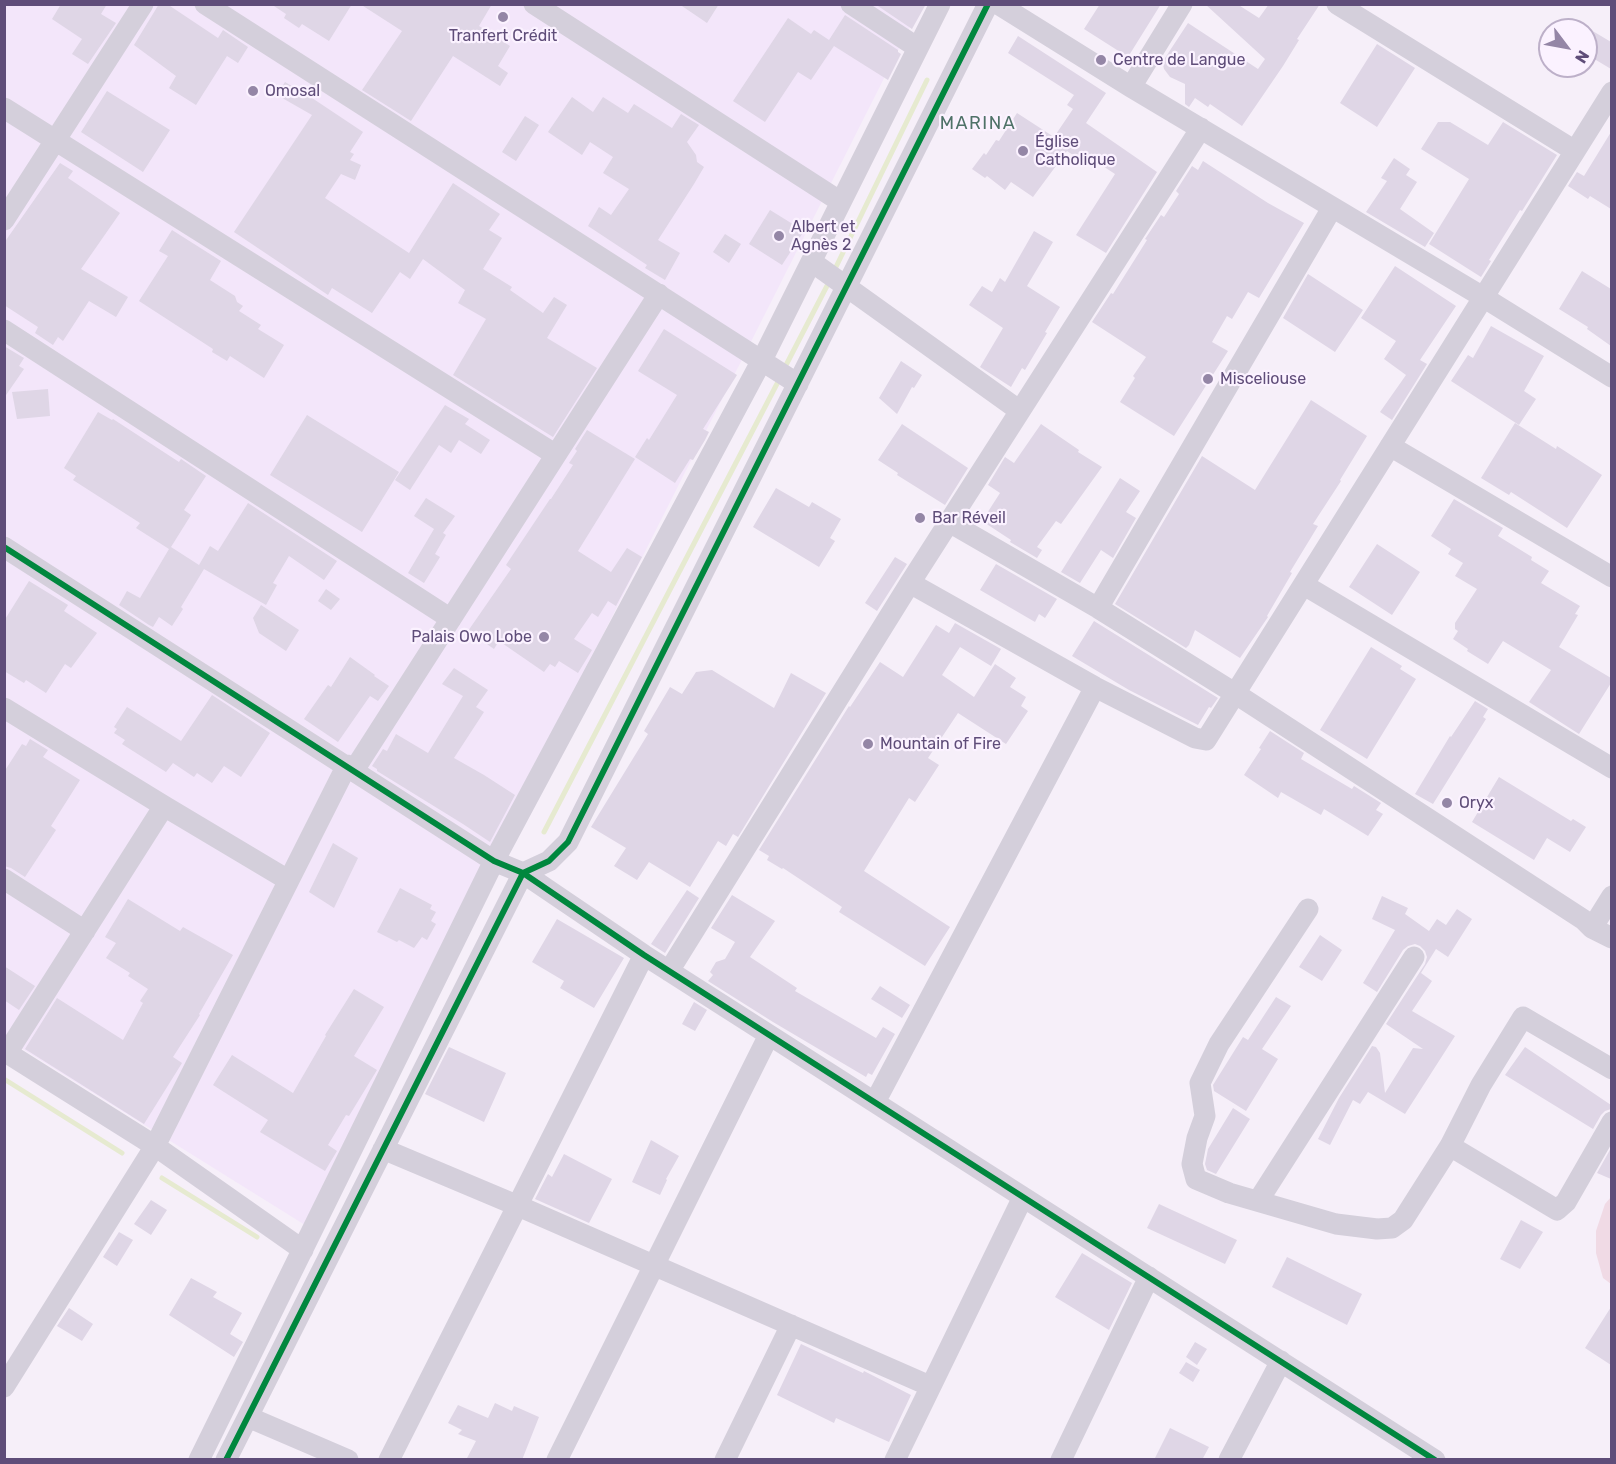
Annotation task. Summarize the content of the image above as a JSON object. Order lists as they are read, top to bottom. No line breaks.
{"districts":["MARINA"],"places":["Tranfert Crédit","Centre de Langue","Omosal","Église Catholique","Albert et Agnès 2","Misceliouse","Bar Réveil","Palais Owo Lobe","Mountain of Fire","Oryx"],"north":"bottom right"}
